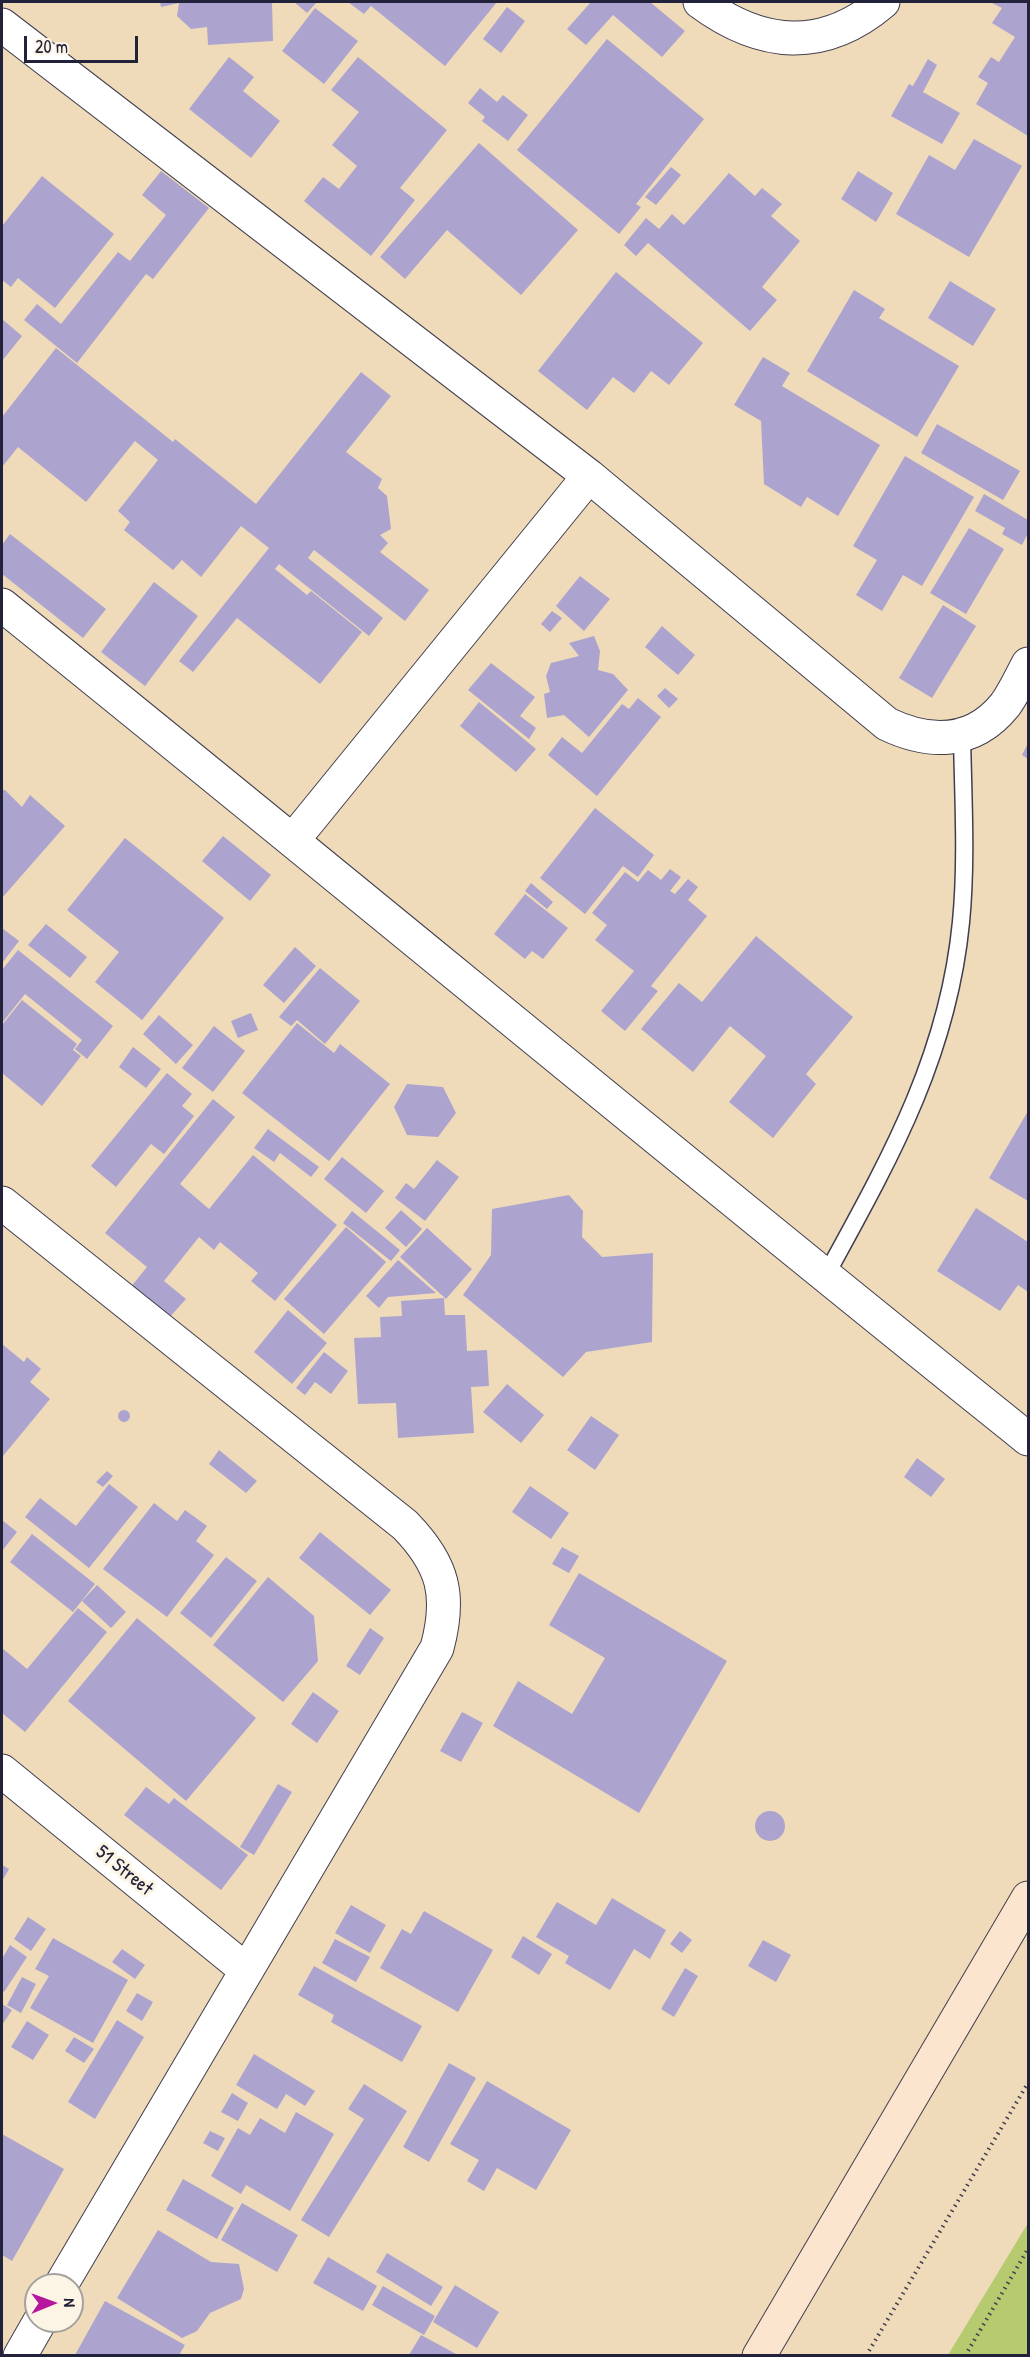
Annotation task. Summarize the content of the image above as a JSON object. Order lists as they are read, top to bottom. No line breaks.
{"streets":{"street":["51 Street"]},"scale_bar":"20 m","north":"right"}
